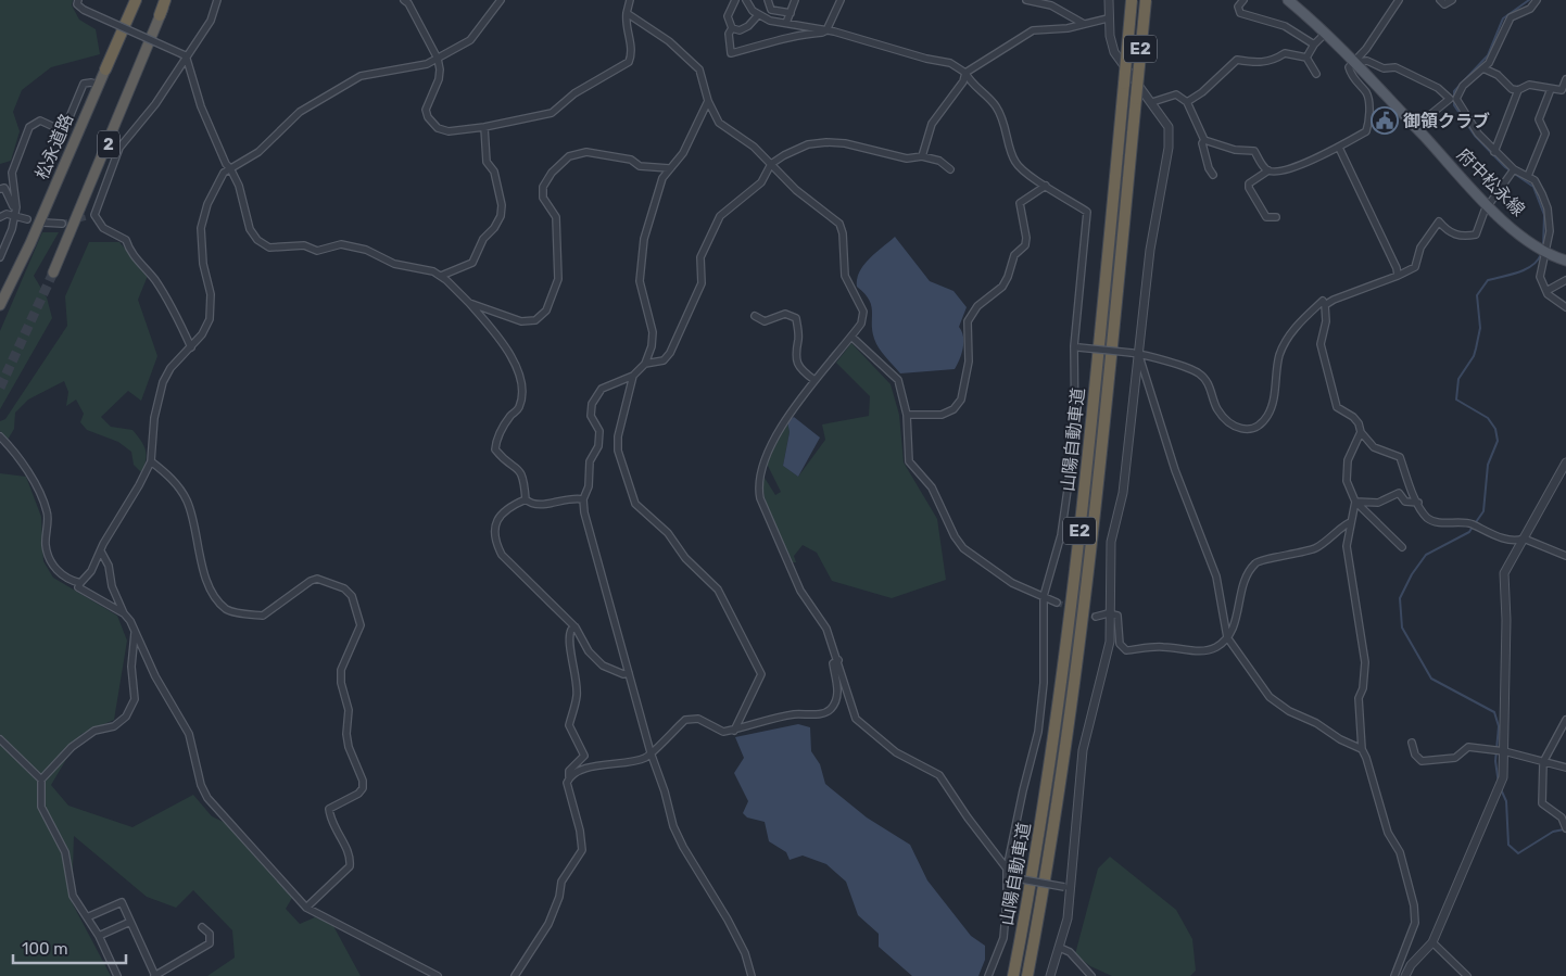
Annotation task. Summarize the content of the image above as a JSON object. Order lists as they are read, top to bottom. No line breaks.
{"streets":{"highway":["E2","2","松永道路","山陽自動車道"],"main road":["府中松永線"]},"places":{"public building":["御領クラブ"]},"scale_bar":"100 m"}
